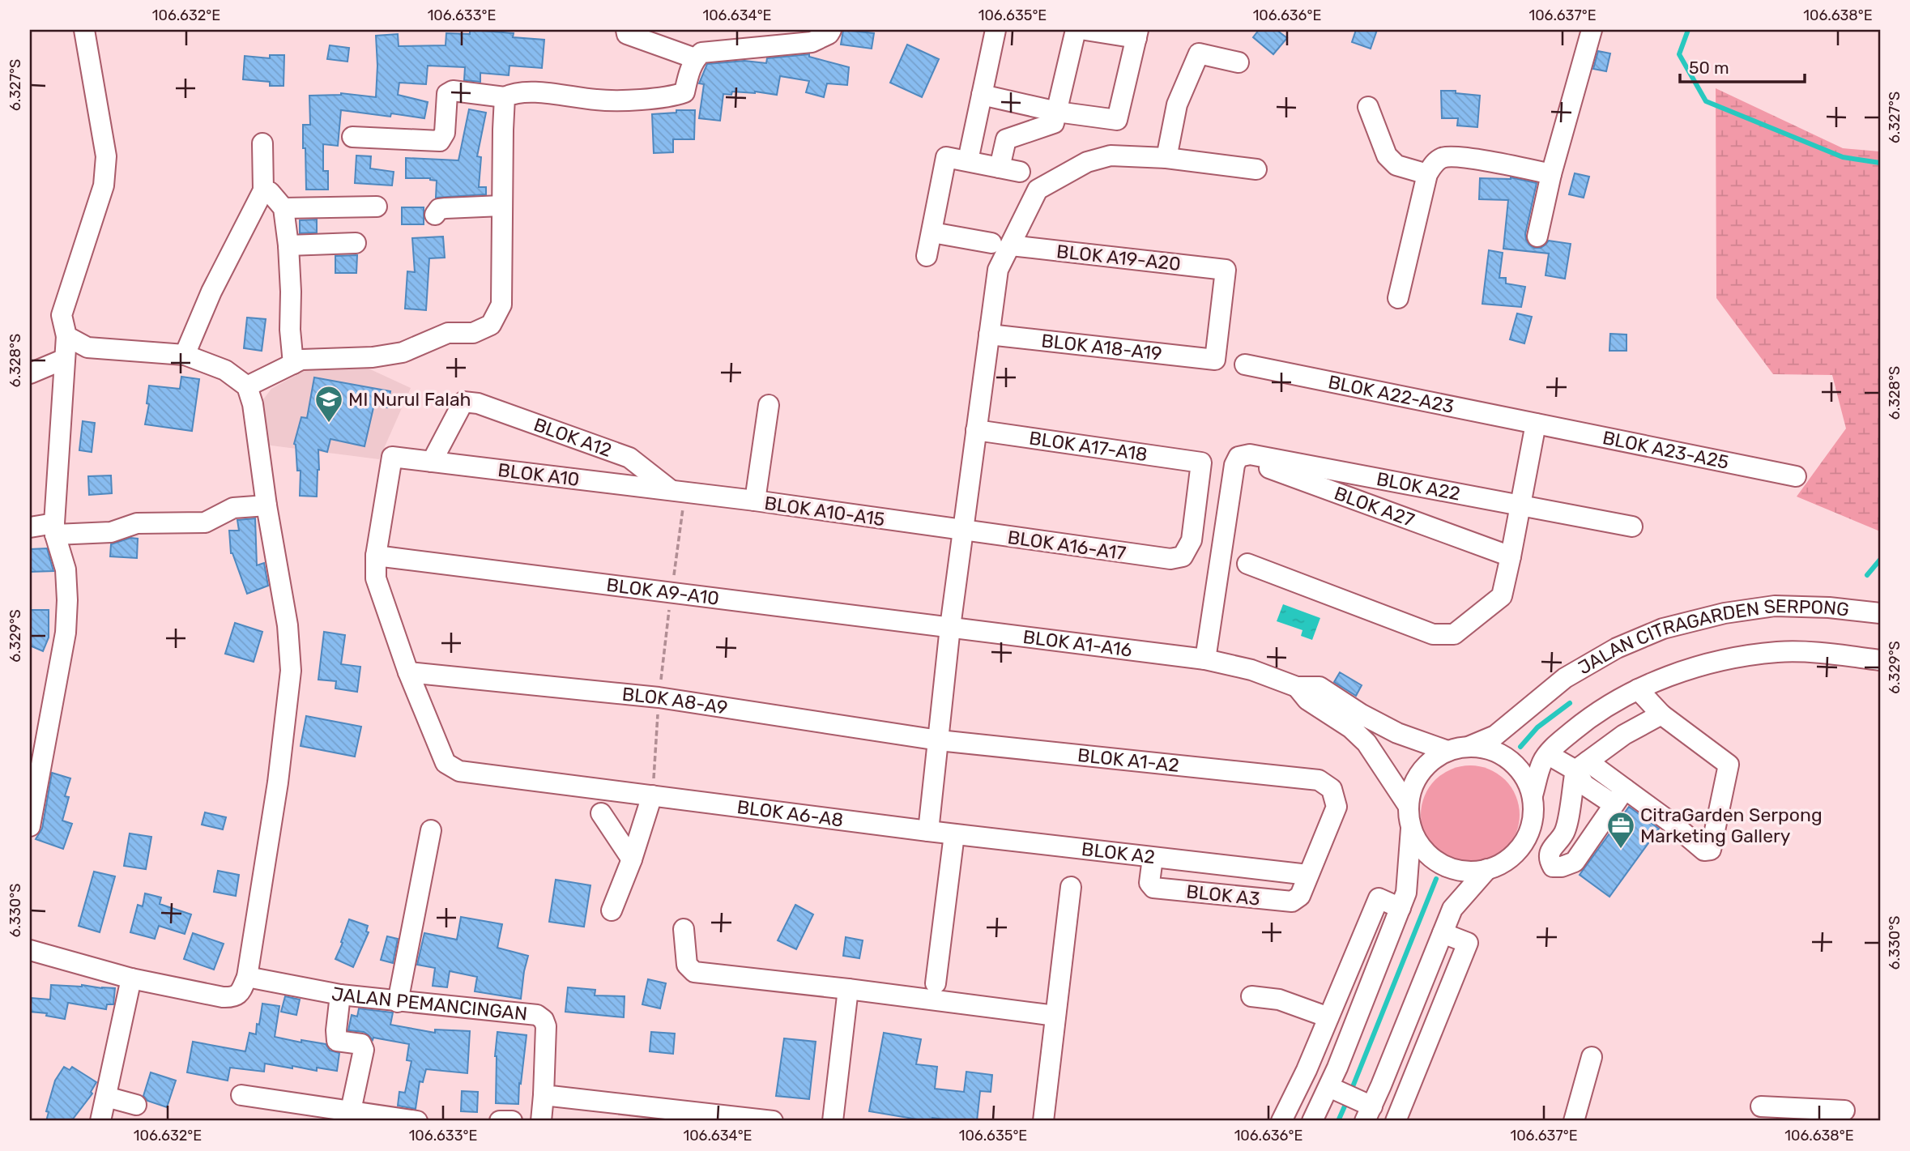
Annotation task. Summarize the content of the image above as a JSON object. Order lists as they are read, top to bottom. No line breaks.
{"streets":{"street":["BLOK A19-A20","BLOK A18-A19","BLOK A22-A23","BLOK A12","BLOK A17-A18","BLOK A23-A25","BLOK A10","BLOK A22","BLOK A27","BLOK A10-A15","BLOK A16-A17","BLOK A9-A10","JALAN CITRAGARDEN SERPONG","BLOK A1-A16","BLOK A8-A9","BLOK A1-A2","BLOK A6-A8","BLOK A2","BLOK A3","JALAN PEMANCINGAN"]},"crossings":[["BLOK A19-A20","BLOK A18-A19"],["BLOK A22-A23","BLOK A23-A25"],["BLOK A12","BLOK A10"],["BLOK A12","BLOK A10-A15"],["BLOK A17-A18","BLOK A16-A17"],["BLOK A10","BLOK A10-A15"],["BLOK A10","BLOK A9-A10"],["BLOK A22","BLOK A27"],["BLOK A10-A15","BLOK A16-A17"],["BLOK A9-A10","BLOK A1-A16"],["BLOK A8-A9","BLOK A1-A2"],["BLOK A8-A9","BLOK A6-A8"],["BLOK A1-A2","BLOK A2"],["BLOK A1-A2","BLOK A3"],["BLOK A6-A8","BLOK A2"],["BLOK A2","BLOK A3"]],"places":{"school or university":["MI Nurul Falah"],"office":["CitraGarden Serpong Marketing Gallery"]},"scale_bar":"50 m","coordinates":["106.632°E","106.633°E","106.634°E","106.635°E","106.636°E","106.637°E","106.638°E","6.327°S","6.328°S","6.329°S","6.330°S"]}
